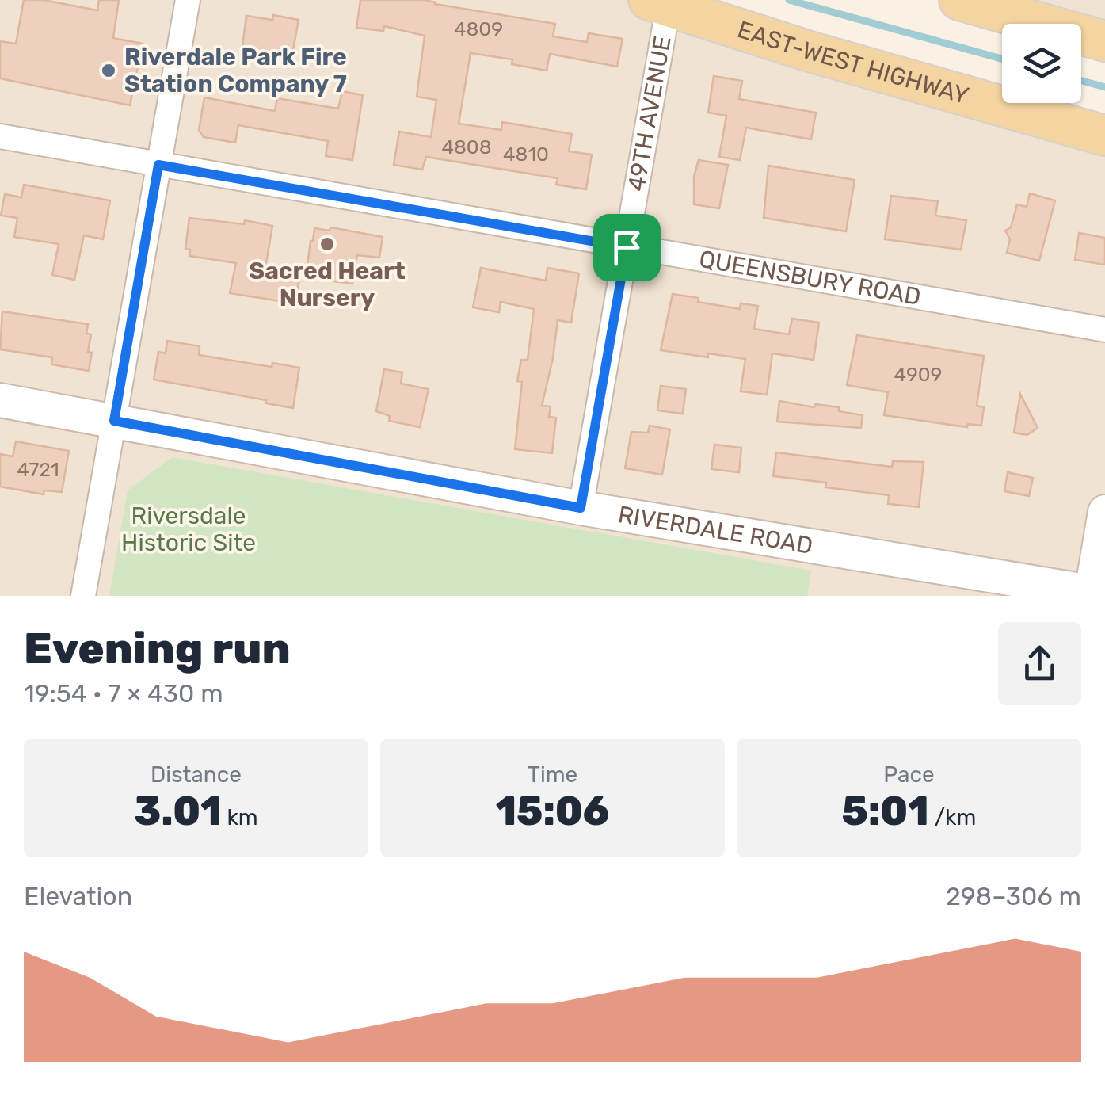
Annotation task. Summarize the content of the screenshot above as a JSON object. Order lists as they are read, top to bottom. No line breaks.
{"streets":{"main road":["EAST-WEST HIGHWAY"],"street":["49TH AVENUE","QUEENSBURY ROAD","RIVERDALE ROAD"]},"crossings":[["EAST-WEST HIGHWAY","49TH AVENUE"],["49TH AVENUE","QUEENSBURY ROAD"],["49TH AVENUE","RIVERDALE ROAD"]],"parks":["Riversdale Historic Site"],"places":["Riverdale Park Fire Station Company 7","Sacred Heart Nursery"],"house_numbers":["4809","4808","4810","4909","4721"],"page":{"heading":["Evening run","19:54 · 7 × 430 m"],"stats":[["Distance","3.01 km"],["Time","15:06"],["Pace","5:01 /km"]],"chart":["Elevation","298–306 m"]}}
